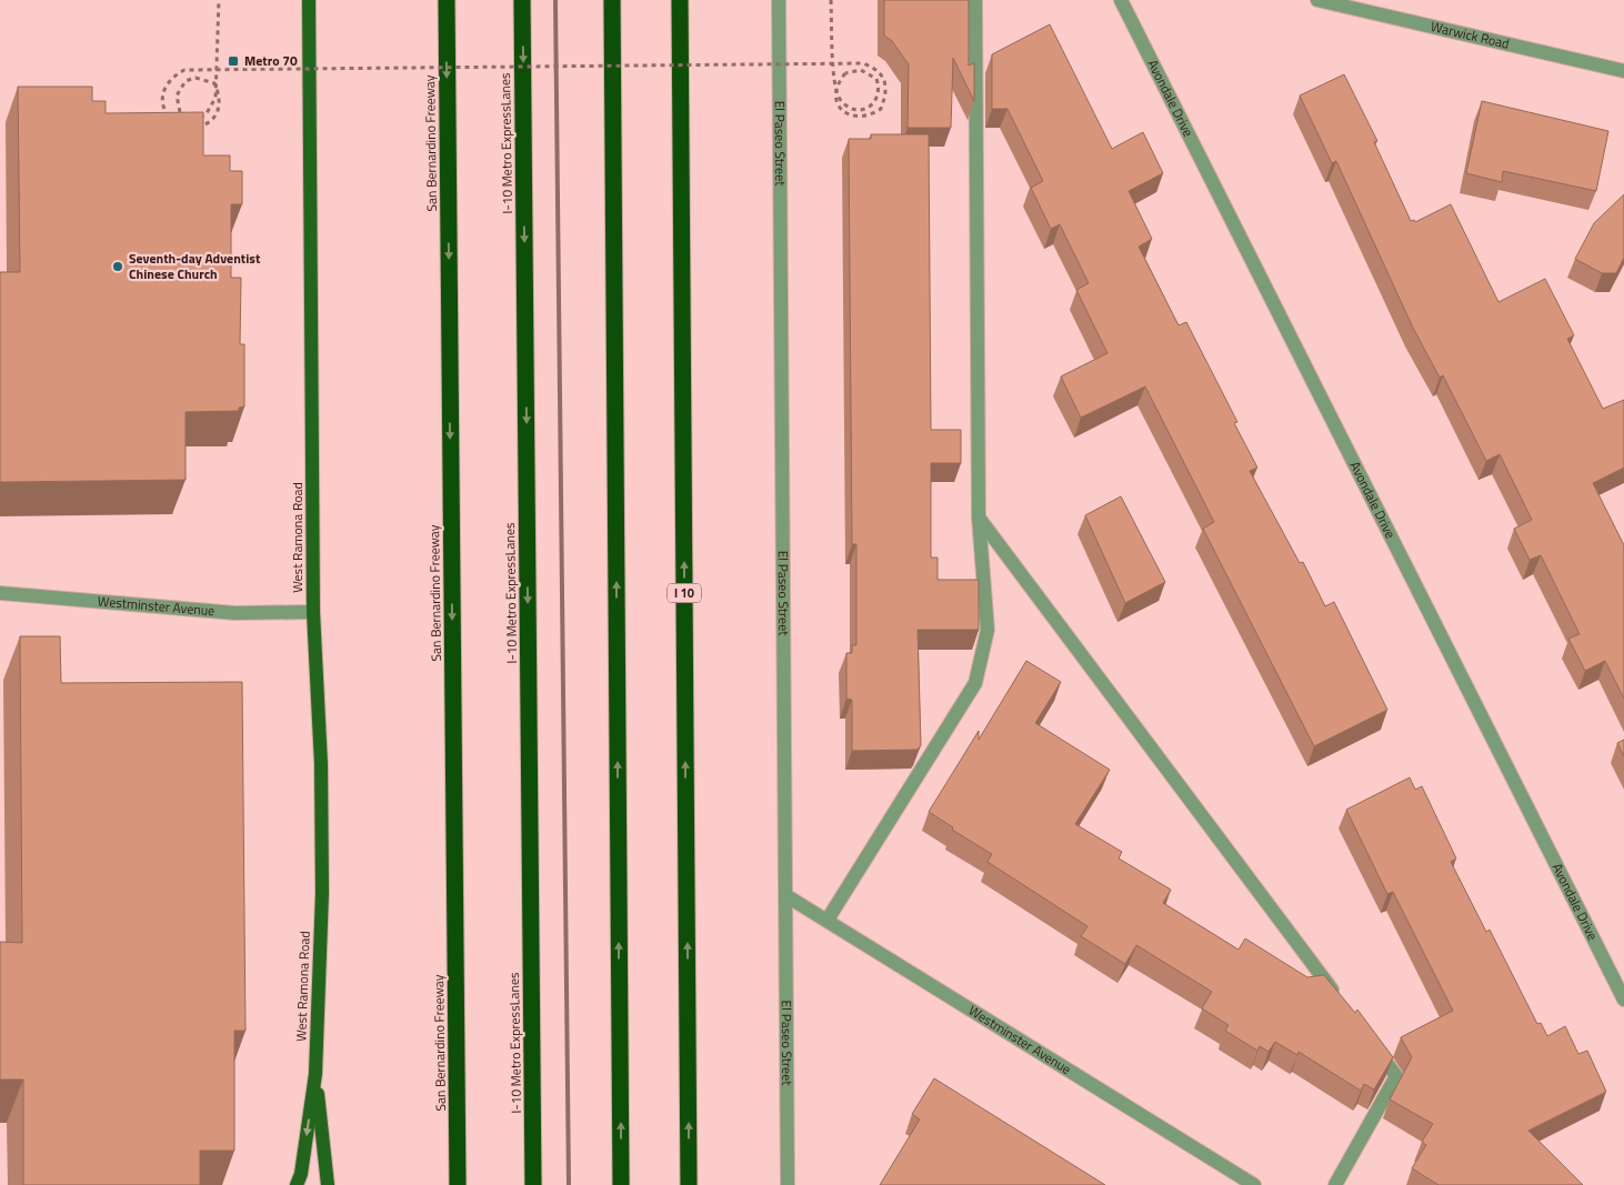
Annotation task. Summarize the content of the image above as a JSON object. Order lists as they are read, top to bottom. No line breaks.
{"streets":{"highway":["San Bernardino Freeway","I-10 Metro ExpressLanes","I 10"],"main road":["West Ramona Road"],"street":["Warwick Road","Avondale Drive","El Paseo Street","Westminster Avenue"]},"crossings":[["El Paseo Street","Westminster Avenue"],["West Ramona Road","Westminster Avenue"]],"one_way":["San Bernardino Freeway"],"places":{"transit":["Metro 70"],"other":["Seventh-day Adventist Chinese Church"]}}
